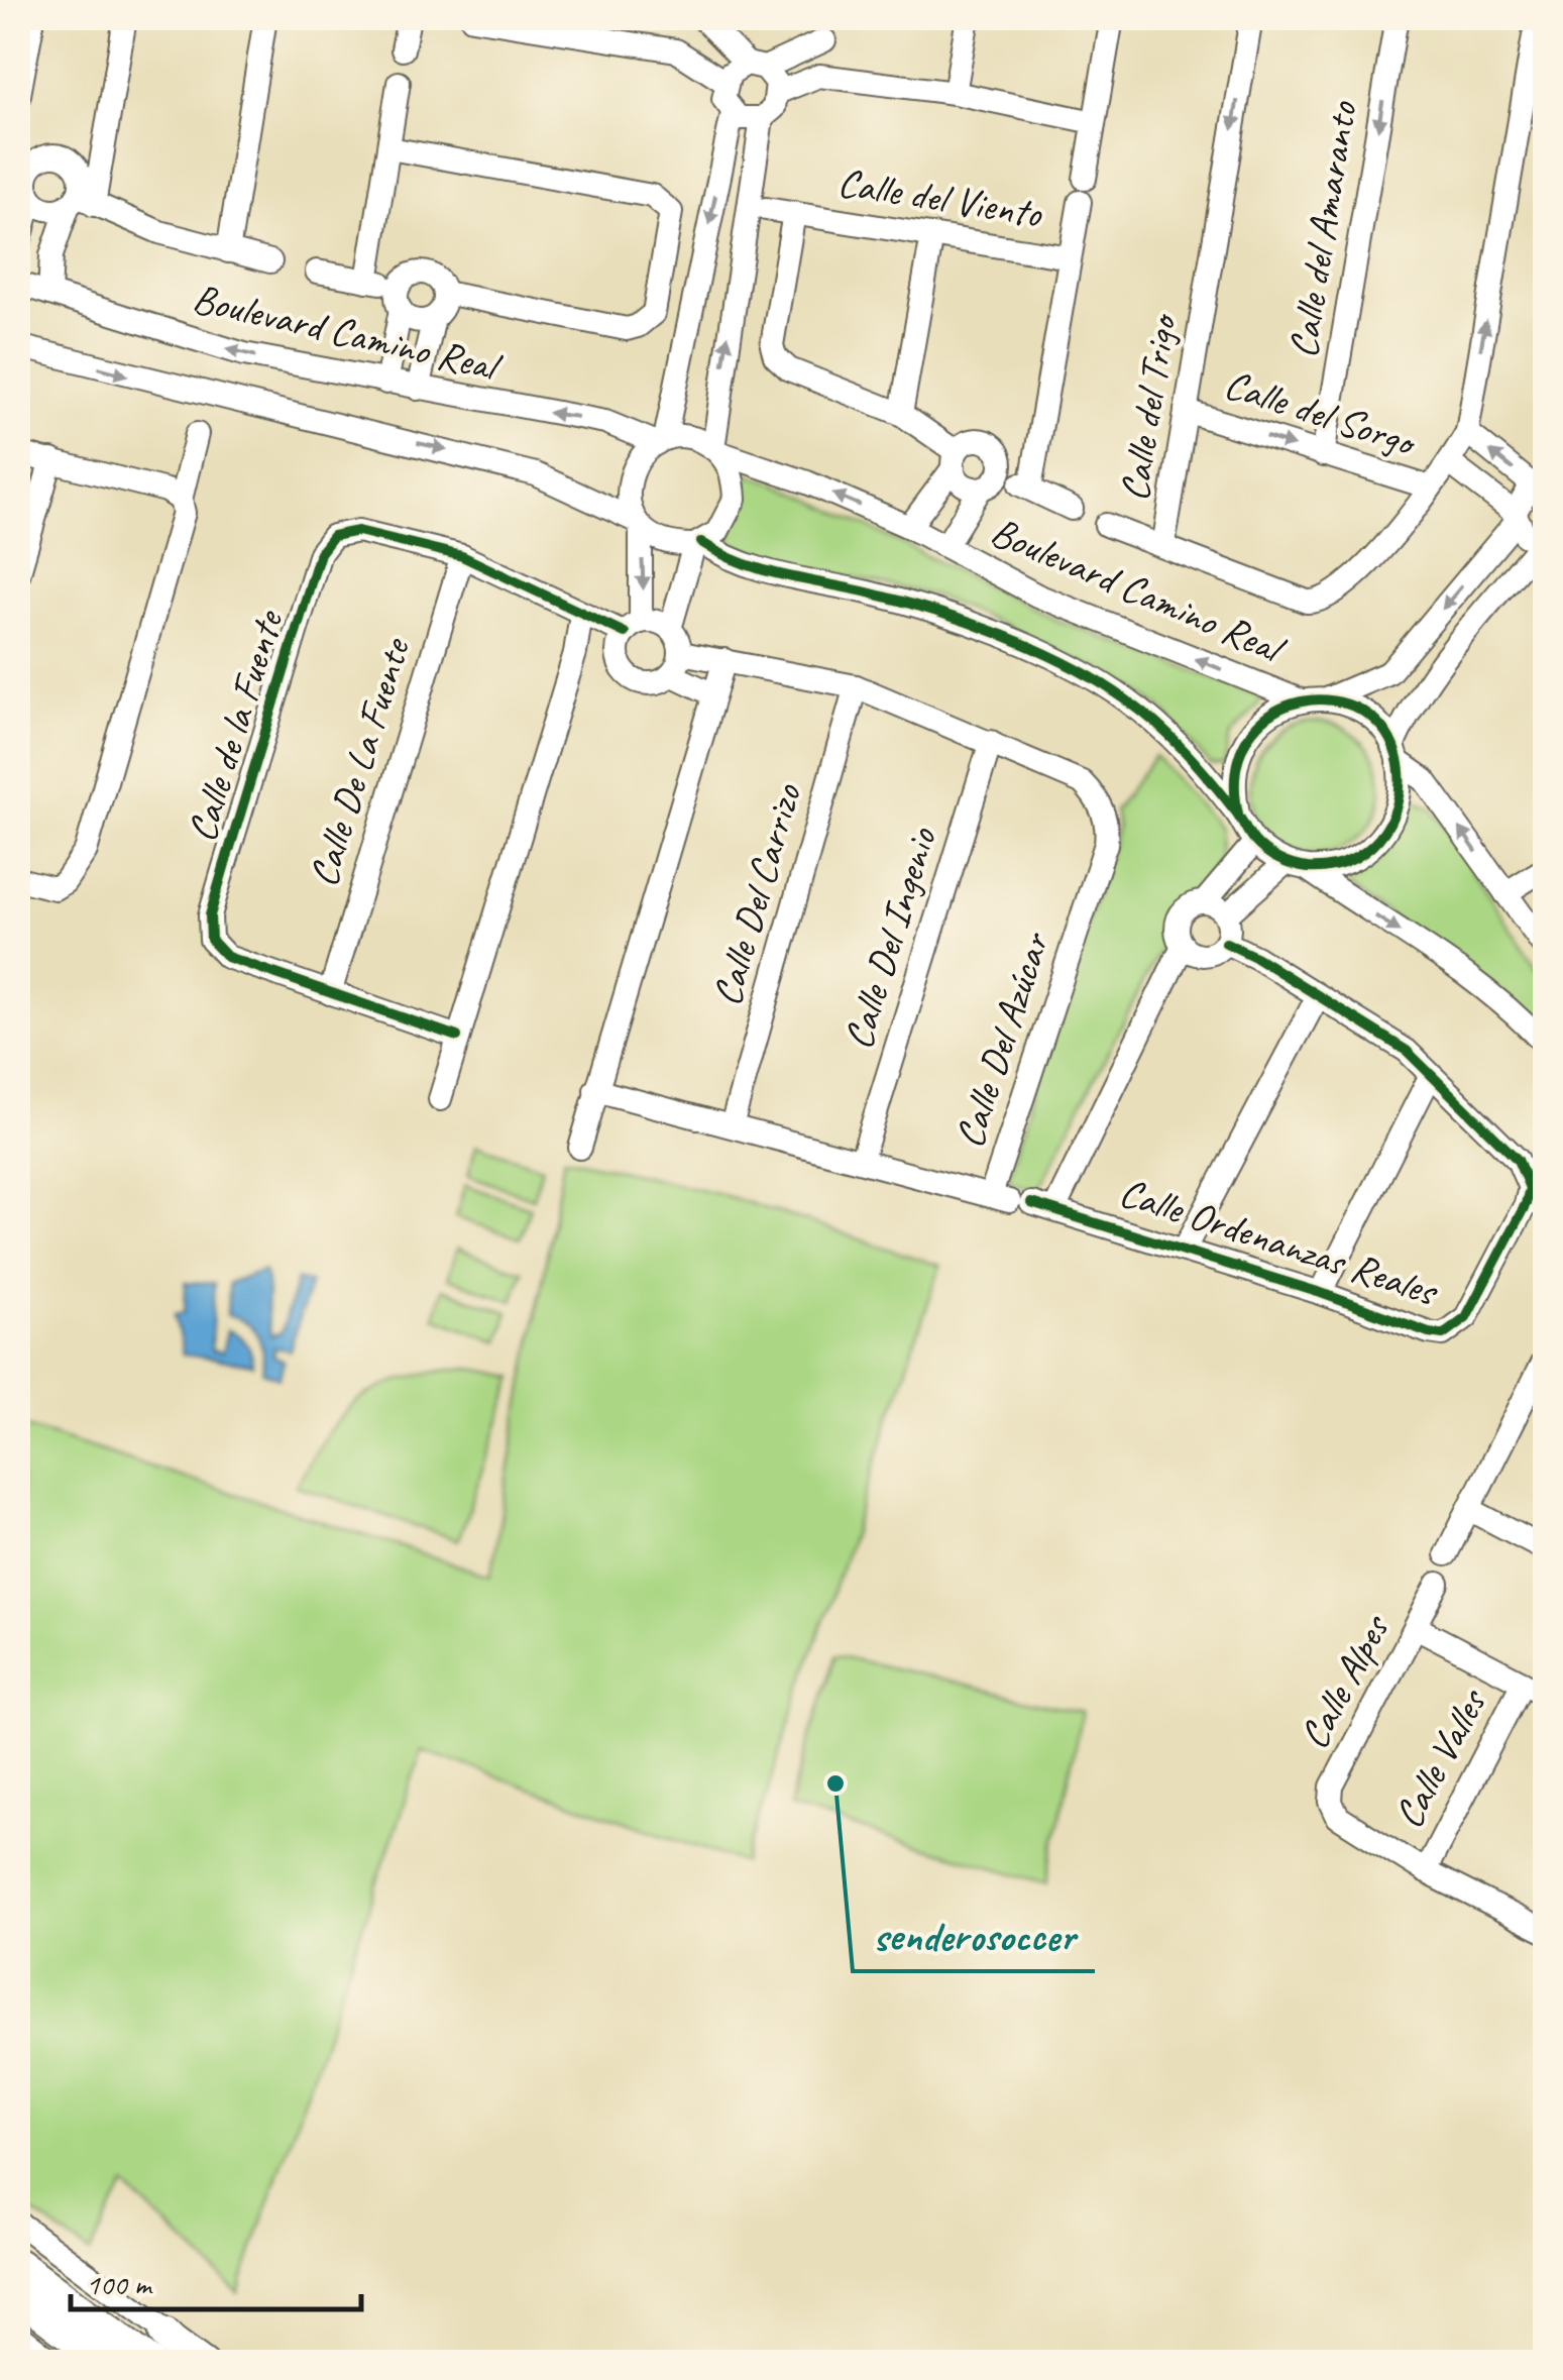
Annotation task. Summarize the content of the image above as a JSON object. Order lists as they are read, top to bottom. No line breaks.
{"streets":{"street":["Calle del Viento","Calle del Amaranto","Boulevard Camino Real","Calle del Trigo","Calle del Sorgo","Calle de la Fuente","Calle De La Fuente","Calle Del Carrizo","Calle Del Ingenio","Calle Del Azúcar","Calle Ordenanzas Reales","Calle Alpes","Calle Valles"]},"crossings":[["Calle del Amaranto","Calle del Sorgo"],["Calle del Trigo","Calle del Sorgo"],["Calle de la Fuente","Calle De La Fuente"],["Calle Del Carrizo","Calle Del Azúcar"],["Calle Del Ingenio","Calle Del Azúcar"],["Calle Del Azúcar","Calle Ordenanzas Reales"],["Calle Alpes","Calle Valles"]],"one_way":["Calle del Amaranto","Calle del Sorgo"],"places":["senderosoccer"],"scale_bar":"100 m"}
